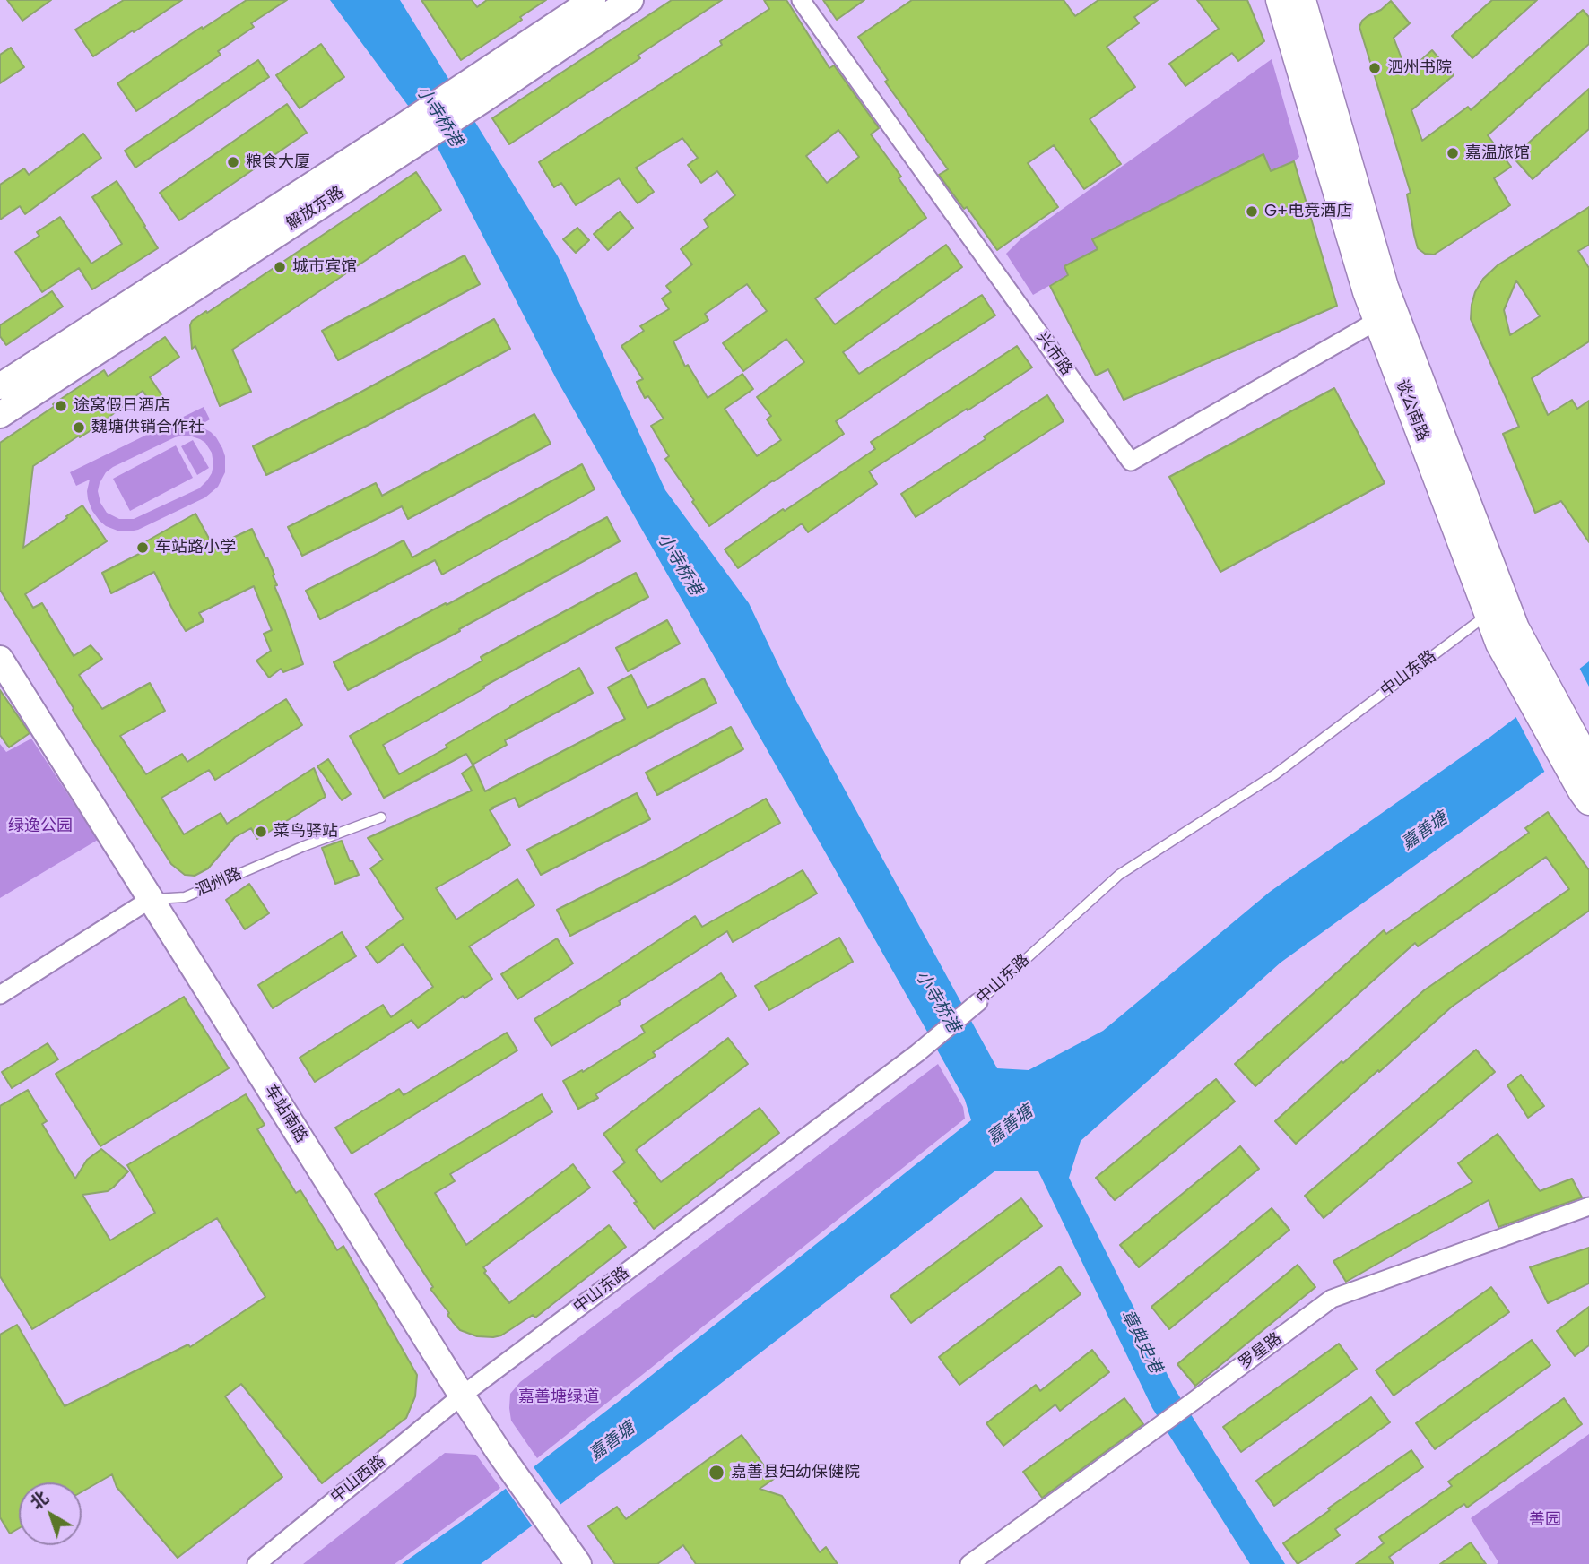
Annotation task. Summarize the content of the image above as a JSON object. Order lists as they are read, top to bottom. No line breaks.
{"streets":{"main road":["解放东路","谈公南路","车站南路"],"street":["兴市路","中山东路","泗州路","罗星路","中山西路"]},"crossings":[["兴市路","谈公南路"],["谈公南路","中山东路"],["中山东路","车站南路"],["中山东路","中山西路"],["泗州路","车站南路"],["车站南路","中山西路"]],"water":["小寺桥港","嘉善塘","章典史港"],"parks":["绿逸公园","嘉善塘绿道","善园"],"places":["泗州书院","嘉温旅馆","粮食大厦","G+电竞酒店","城市宾馆","途窝假日酒店","魏塘供销合作社","车站路小学","菜鸟驿站","嘉善县妇幼保健院"],"north":"top left"}
